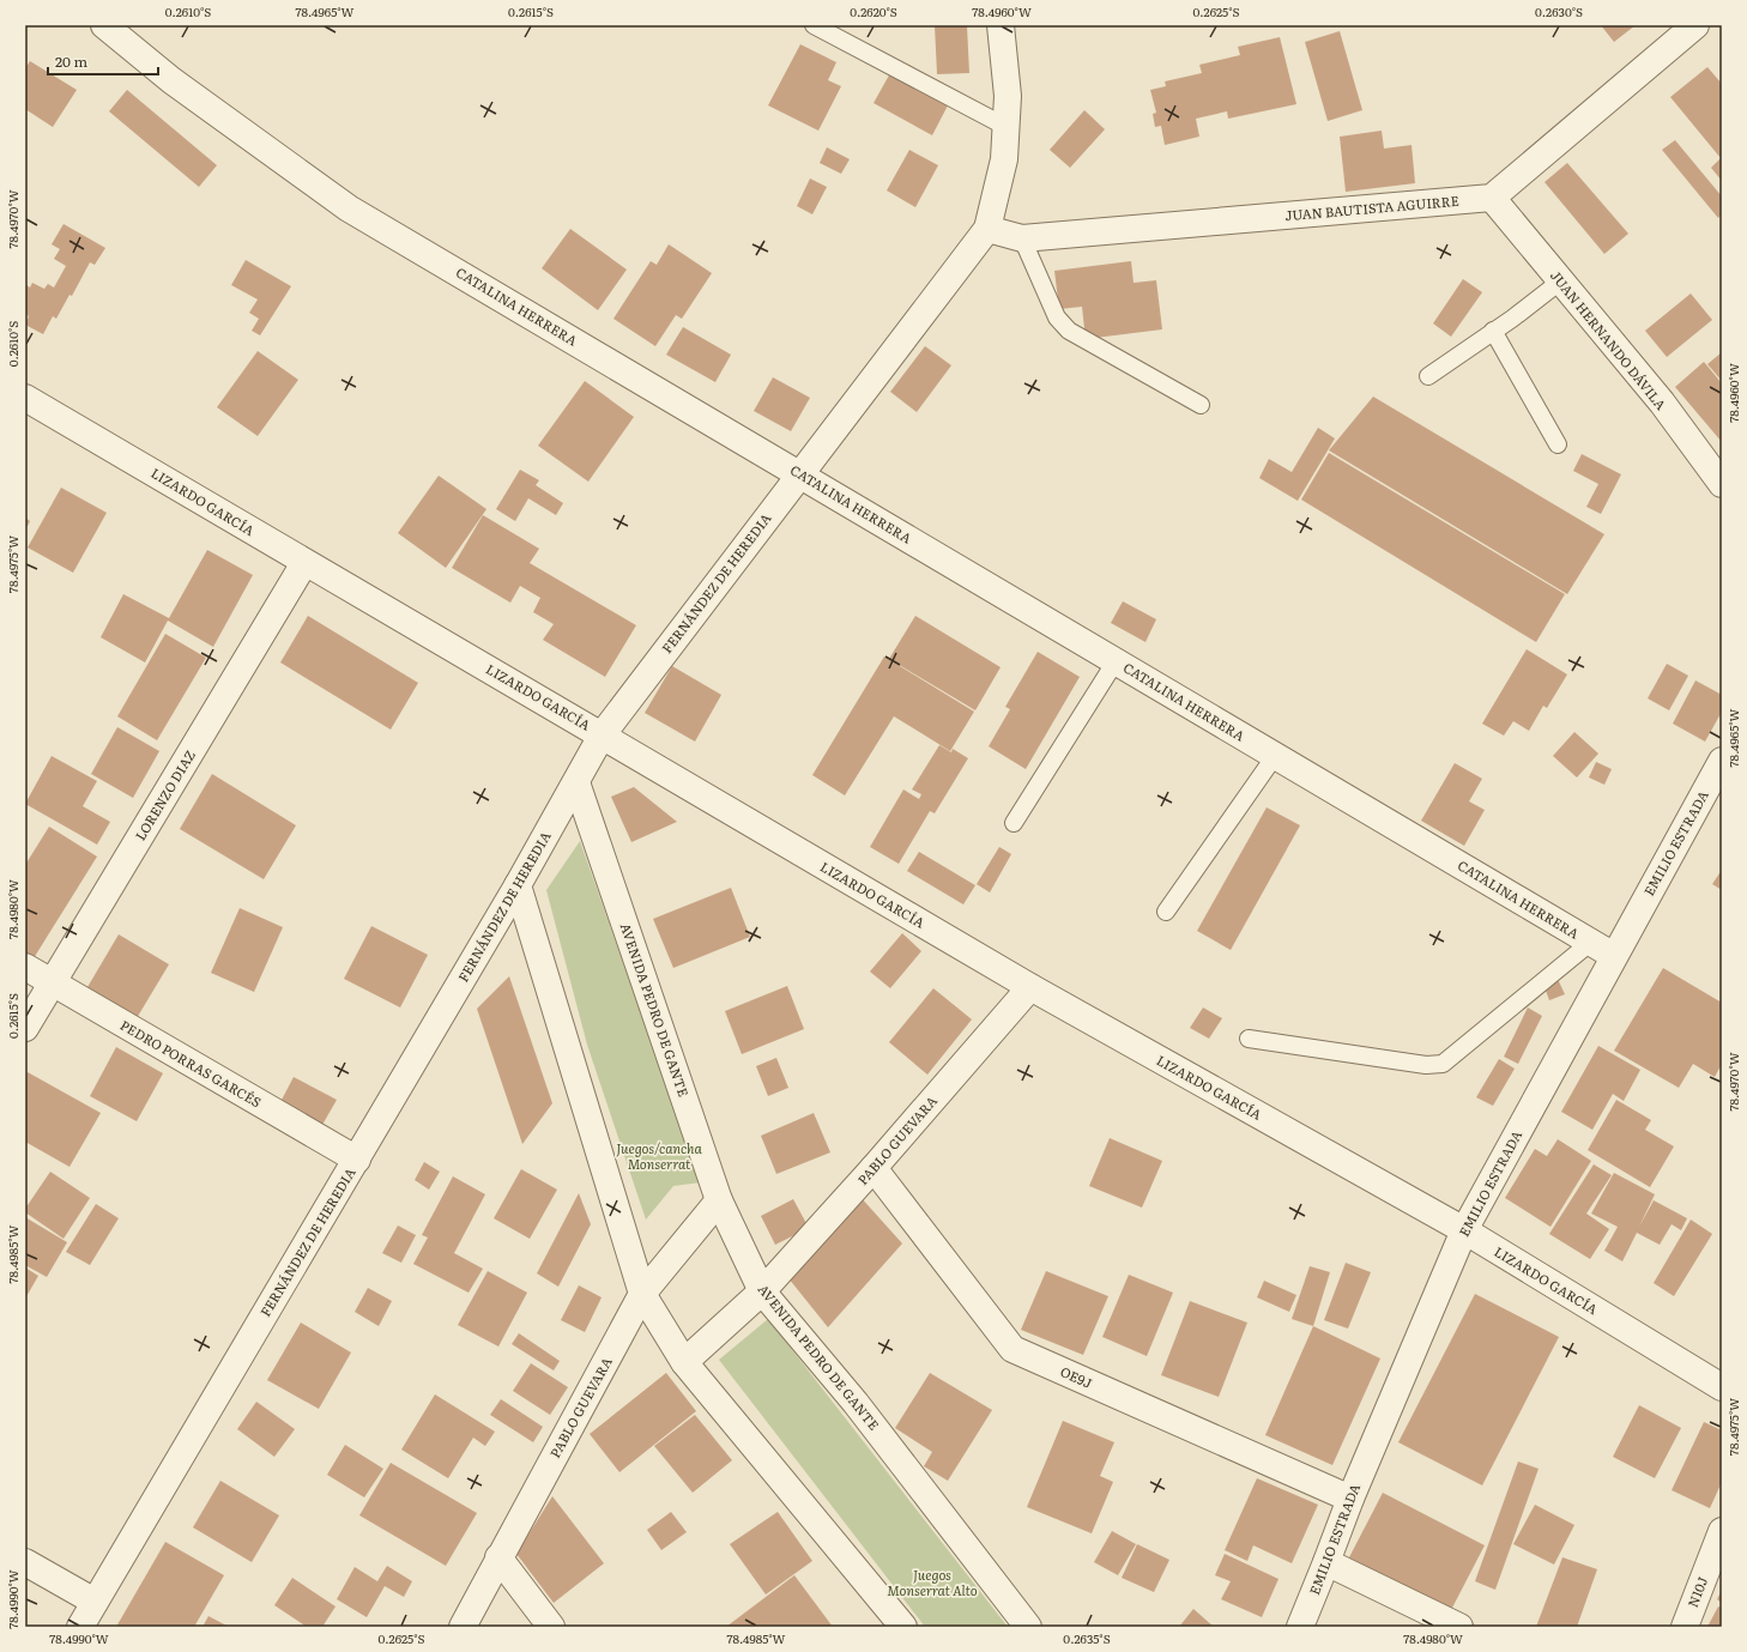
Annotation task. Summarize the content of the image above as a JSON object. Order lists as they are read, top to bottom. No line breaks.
{"streets":{"street":["JUAN BAUTISTA AGUIRRE","CATALINA HERRERA","JUAN HERNANDO DÁVILA","LIZARDO GARCÍA","FERNÁNDEZ DE HEREDIA","LORENZO DIAZ","EMILIO ESTRADA","AVENIDA PEDRO DE GANTE","PEDRO PORRAS GARCÉS","PABLO GUEVARA","OE9J","N10J"]},"crossings":[["JUAN BAUTISTA AGUIRRE","JUAN HERNANDO DÁVILA"],["JUAN BAUTISTA AGUIRRE","FERNÁNDEZ DE HEREDIA"],["CATALINA HERRERA","FERNÁNDEZ DE HEREDIA"],["CATALINA HERRERA","EMILIO ESTRADA"],["LIZARDO GARCÍA","FERNÁNDEZ DE HEREDIA"],["LIZARDO GARCÍA","LORENZO DIAZ"],["LIZARDO GARCÍA","EMILIO ESTRADA"],["LIZARDO GARCÍA","PABLO GUEVARA"],["FERNÁNDEZ DE HEREDIA","AVENIDA PEDRO DE GANTE"],["FERNÁNDEZ DE HEREDIA","PEDRO PORRAS GARCÉS"],["LORENZO DIAZ","PEDRO PORRAS GARCÉS"],["EMILIO ESTRADA","OE9J"],["AVENIDA PEDRO DE GANTE","PABLO GUEVARA"],["PABLO GUEVARA","OE9J"]],"parks":["Juegos/cancha Monserrat","Juegos Monserrat Alto"],"scale_bar":"20 m","coordinates":["0.2610°S","78.4965°W","0.2615°S","0.2620°S","78.4960°W","0.2625°S","0.2630°S","78.4970°W","78.4975°W","78.4980°W","78.4985°W","78.4990°W","0.2635°S"]}
